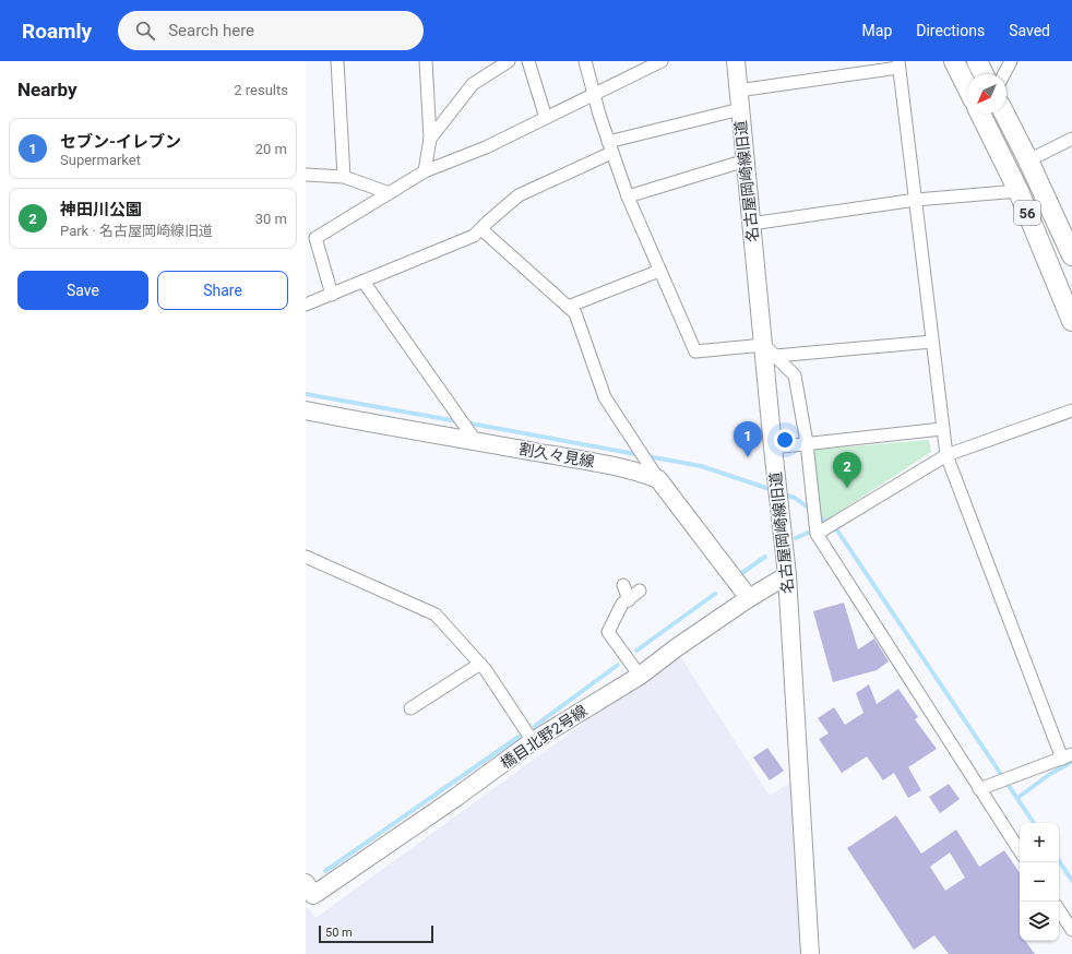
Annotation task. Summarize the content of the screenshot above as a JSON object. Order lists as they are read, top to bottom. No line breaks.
{"streets":{"main road":["56"],"street":["名古屋岡崎線旧道","割久々見線","橋目北野2号線"]},"crossings":[["名古屋岡崎線旧道","橋目北野2号線"]],"scale_bar":"50 m","north":"bottom left","page":{"header":"Roamly","search":"Search here","nav":["Map","Directions","Saved"],"heading":["Nearby","2 results"],"list":[{"mark":"1","name":"セブン-イレブン","note":"Supermarket","value":"20 m"},{"mark":"2","name":"神田川公園","note":"Park · 名古屋岡崎線旧道","value":"30 m"}],"buttons":["Save","Share"],"pins":["1","2"],"map_buttons":["+","−"],"scale":"50 m"}}
